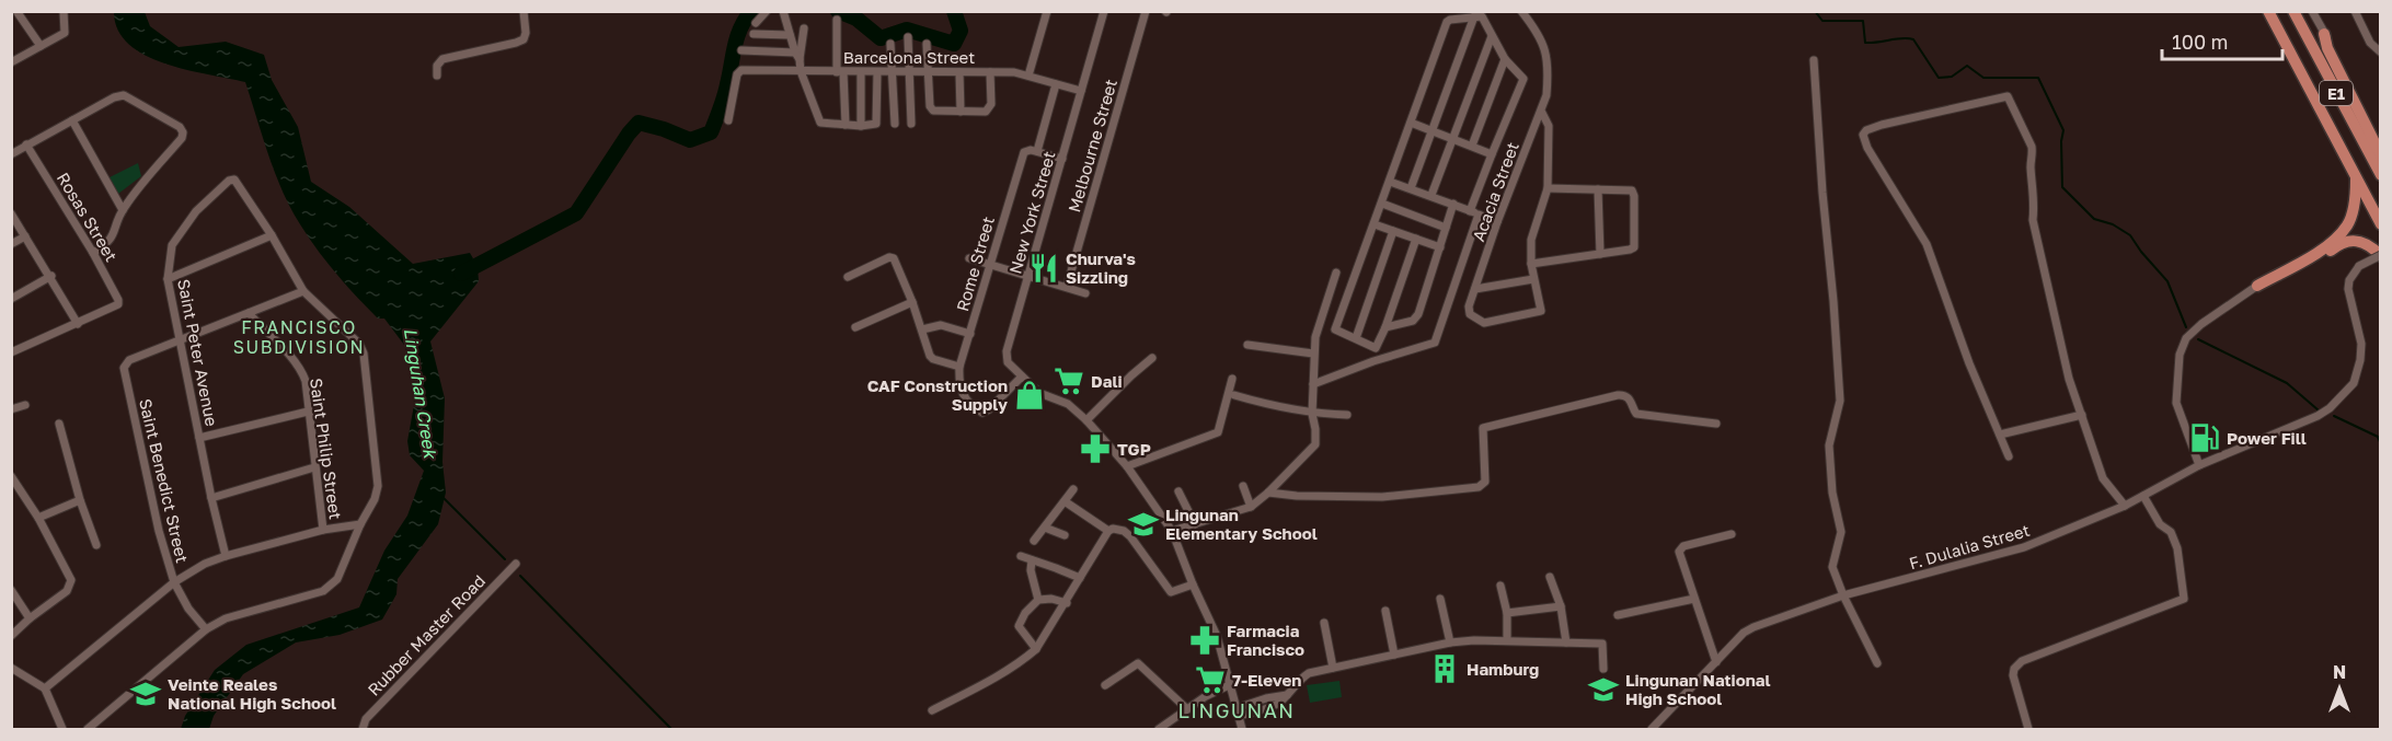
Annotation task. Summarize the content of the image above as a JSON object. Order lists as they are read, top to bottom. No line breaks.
{"streets":{"highway":["E1"],"street":["Barcelona Street","Melbourne Street","Acacia Street","New York Street","Rosas Street","Rome Street","Saint Peter Avenue","Saint Philip Street","Saint Benedict Street","F. Dulalia Street","Rubber Master Road"]},"crossings":[["Barcelona Street","New York Street"],["Saint Peter Avenue","Saint Philip Street"],["Saint Peter Avenue","Saint Benedict Street"],["Saint Philip Street","Saint Benedict Street"]],"districts":["FRANCISCO SUBDIVISION","LINGUNAN"],"water":["Linguhan Creek"],"places":{"restaurant":["Churva's Sizzling"],"supermarket":["Dali","7-Eleven"],"shop":["CAF Construction Supply"],"fuel station":["Power Fill"],"pharmacy":["TGP","Farmacia Francisco"],"school or university":["Lingunan Elementary School","Lingunan National High School","Veinte Reales National High School"],"building":["Hamburg"]},"scale_bar":"100 m","north":"top"}
